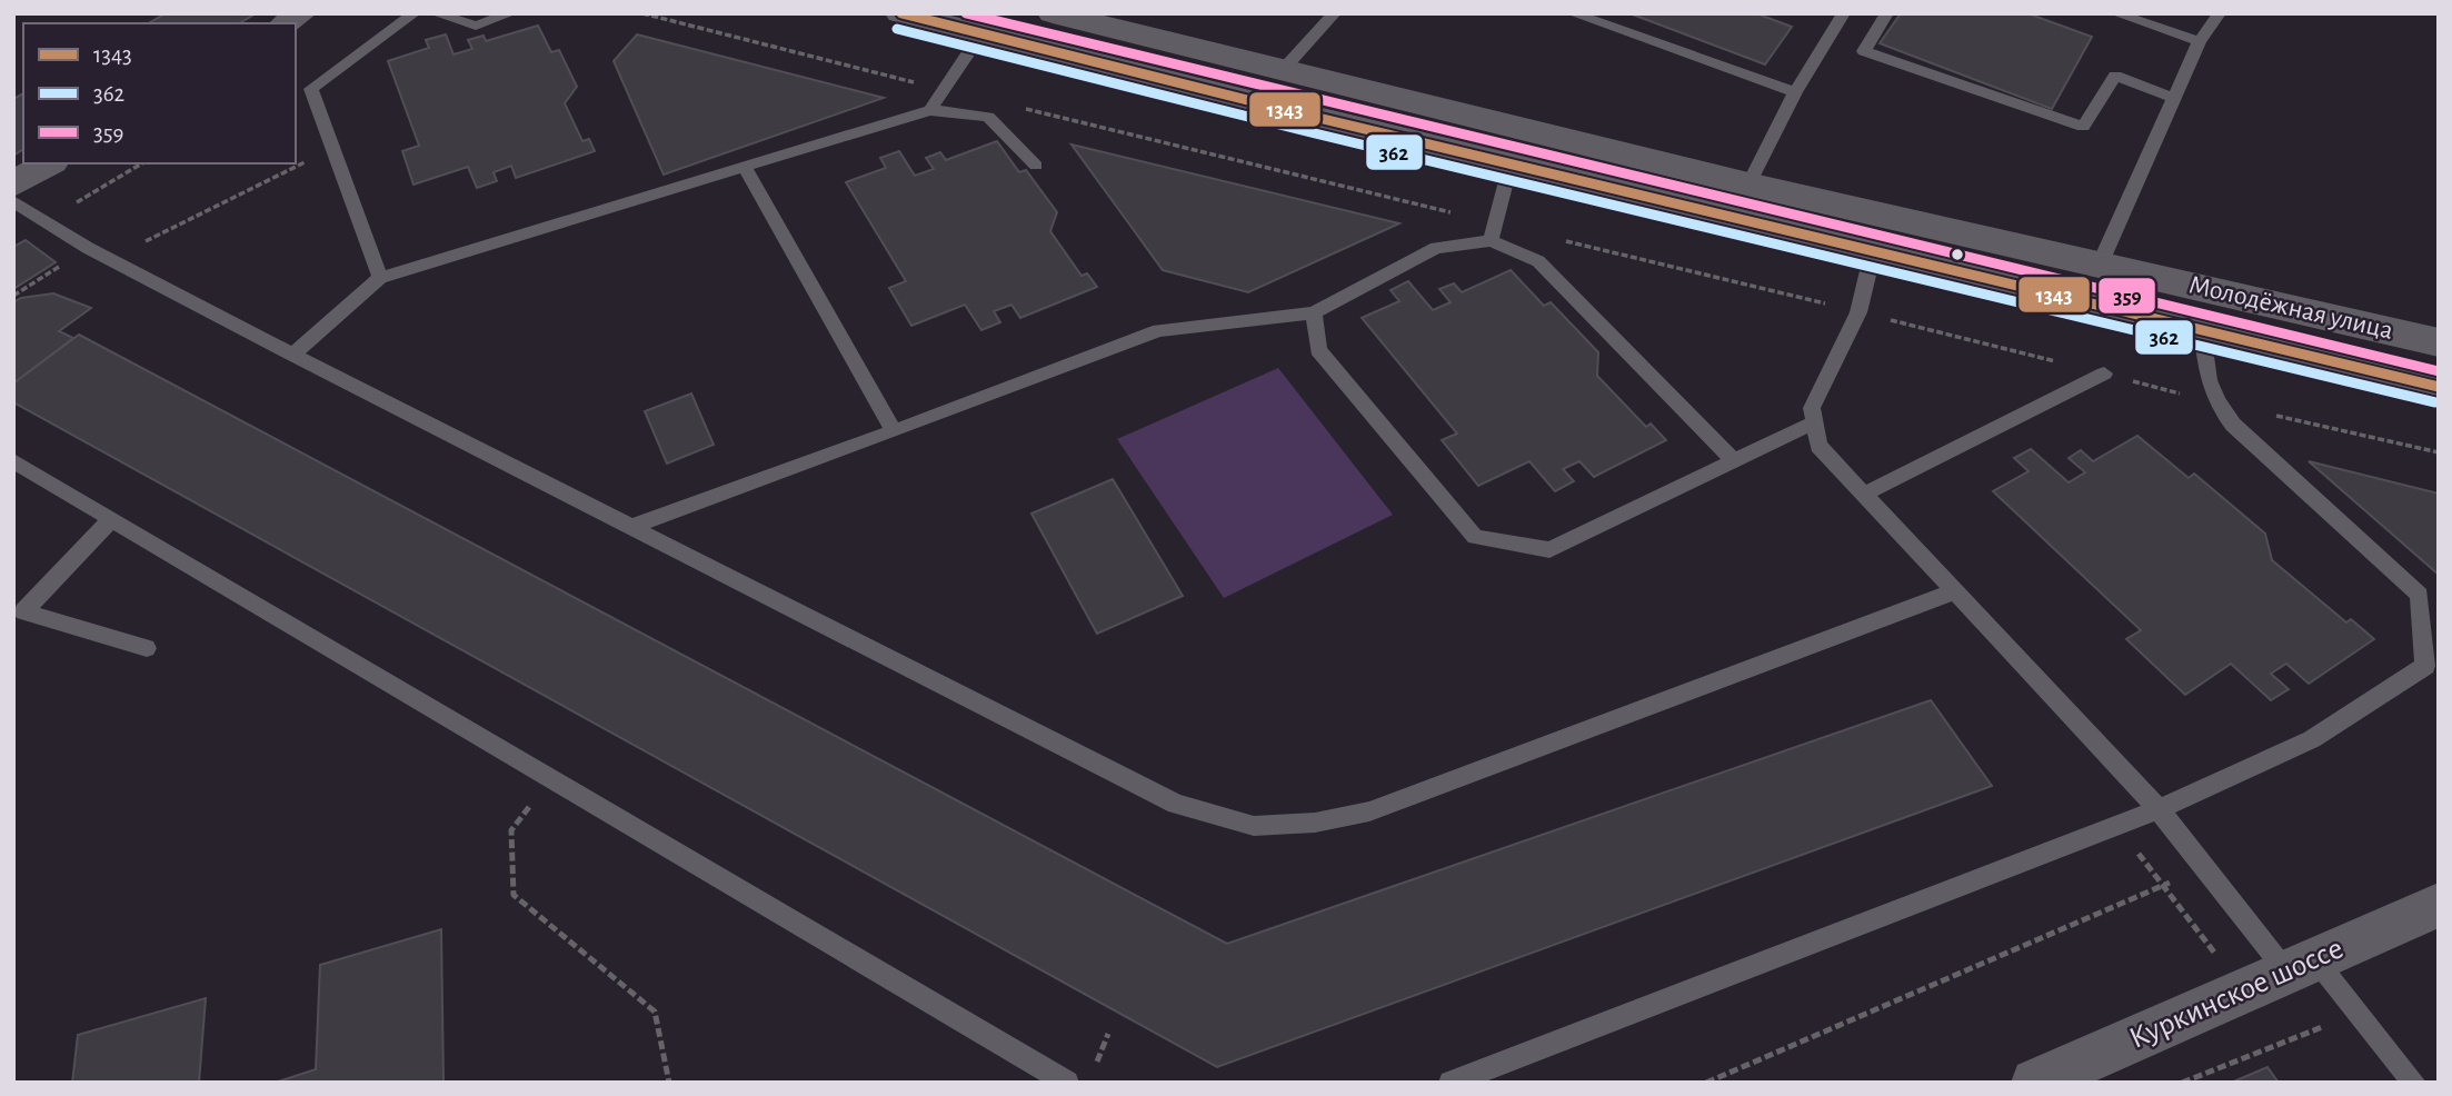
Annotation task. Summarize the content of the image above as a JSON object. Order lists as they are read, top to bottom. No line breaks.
{"streets":{"main road":["Молодёжная улица"],"street":["Куркинское шоссе"]},"lines":["transit line 1343","transit line 359","transit line 362"],"legend":["1343","362","359"]}
